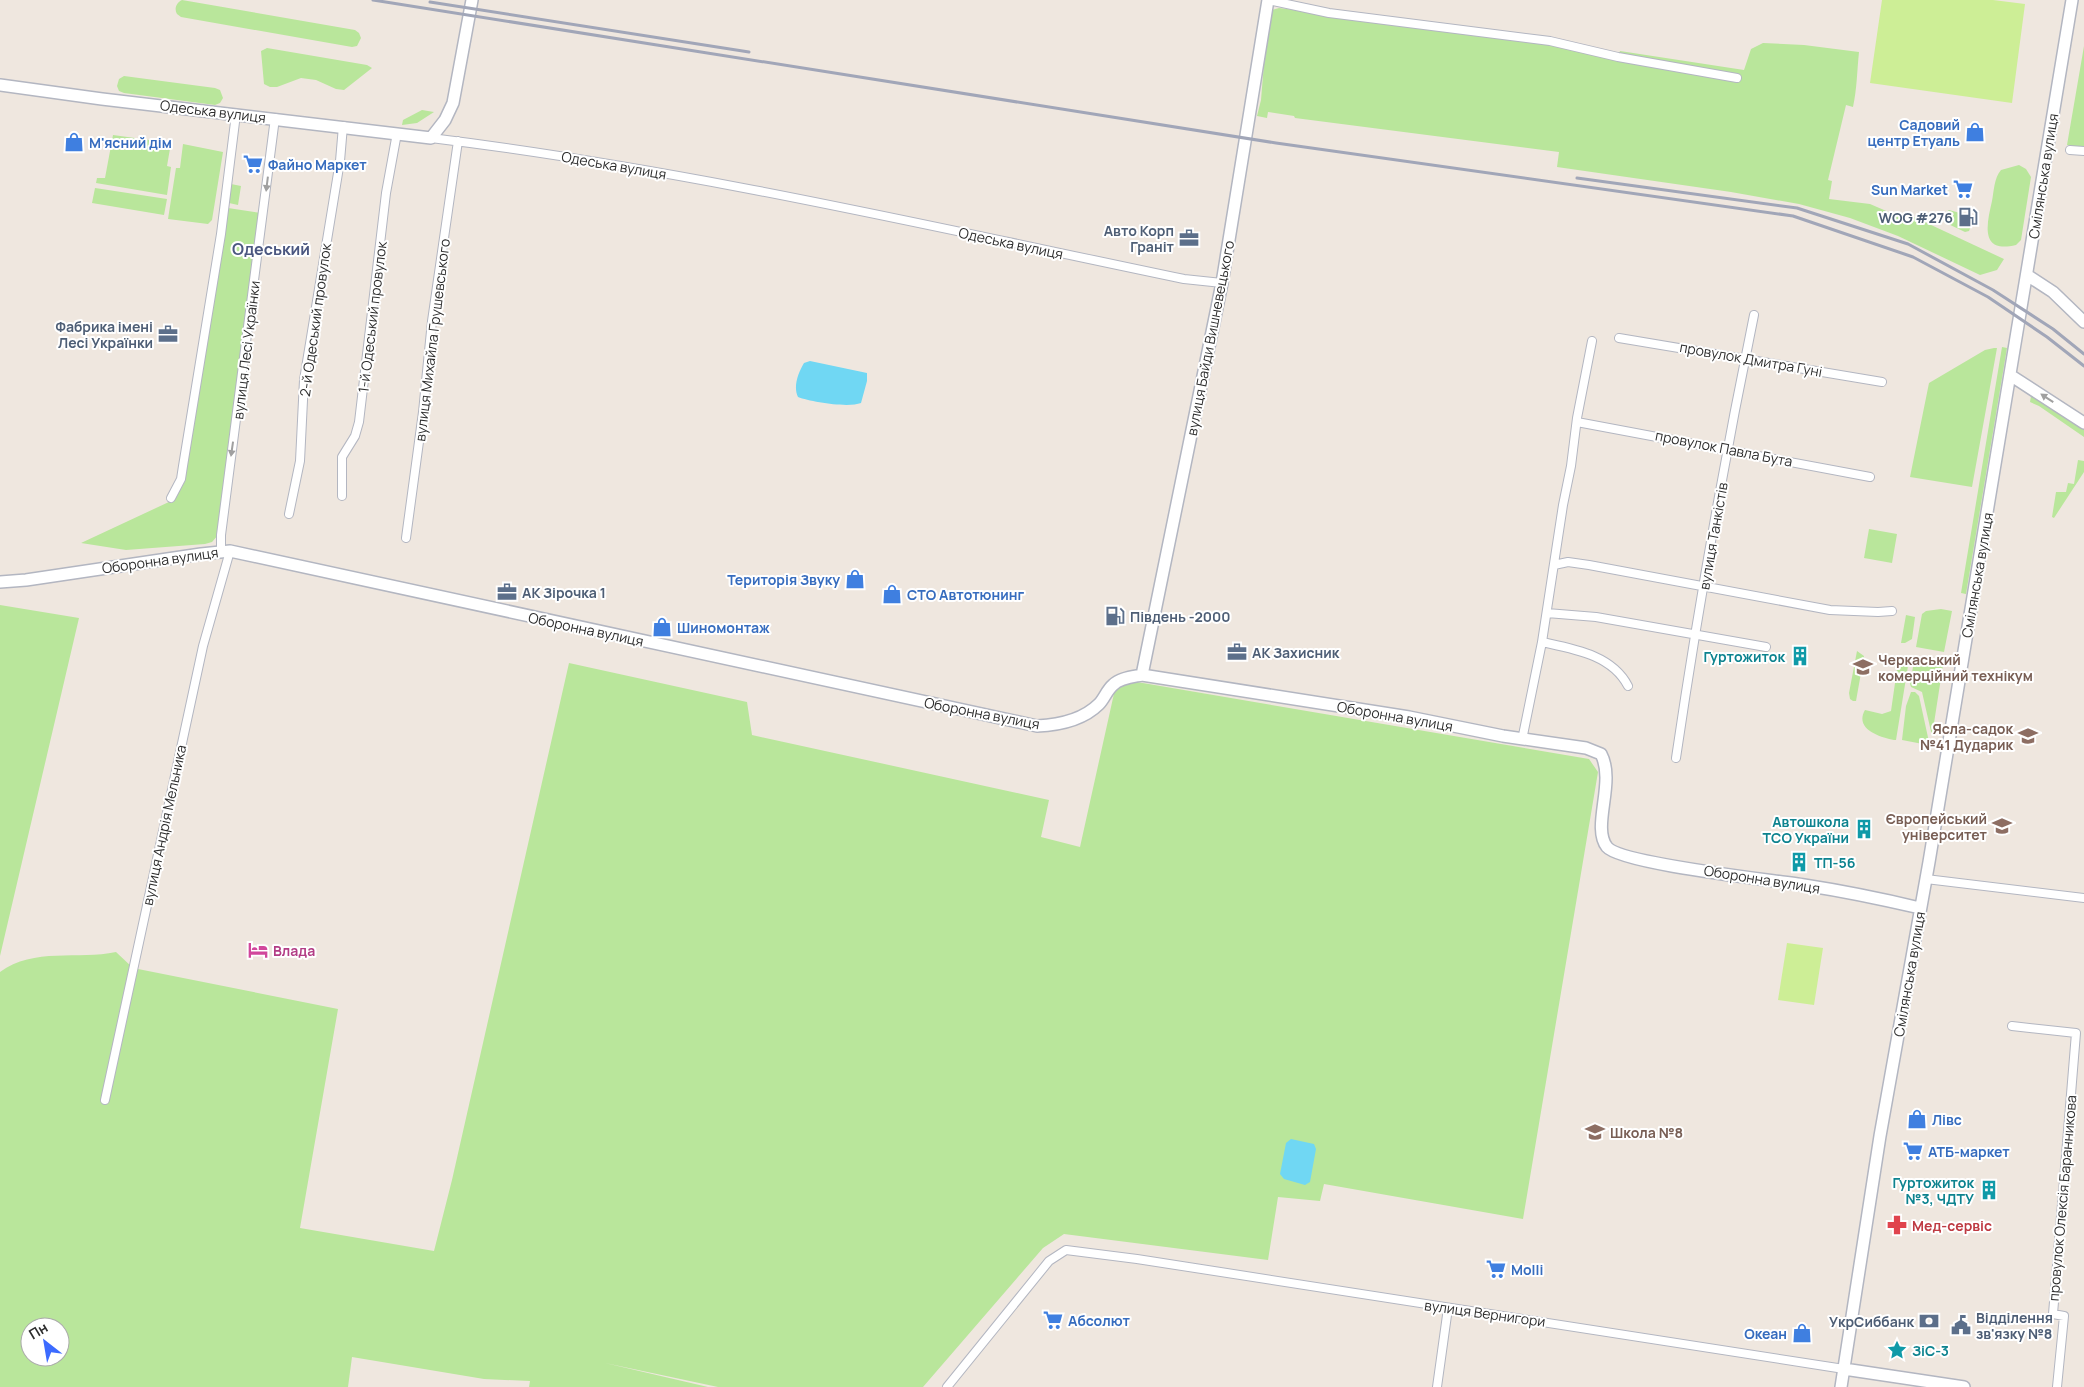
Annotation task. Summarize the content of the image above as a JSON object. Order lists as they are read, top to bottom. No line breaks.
{"streets":{"street":["Одеська вулиця","Смілянська вулиця","1-й Одеський провулок","2-й Одеський провулок","вулиця Байди Вишневецького","вулиця Михайла Грушевського","вулиця Лесі Українки","провулок Дмитра Гуні","провулок Павла Бута","вулиця Танкістів","Оборонна вулиця","вулиця Андрія Мельника","провулок Олексія Баранникова","вулиця Вернигори"]},"crossings":[["Одеська вулиця","1-й Одеський провулок"],["Одеська вулиця","2-й Одеський провулок"],["Одеська вулиця","вулиця Байди Вишневецького"],["Одеська вулиця","вулиця Михайла Грушевського"],["Одеська вулиця","вулиця Лесі Українки"],["Смілянська вулиця","Оборонна вулиця"],["Смілянська вулиця","вулиця Вернигори"],["вулиця Байди Вишневецького","Оборонна вулиця"],["вулиця Лесі Українки","Оборонна вулиця"],["вулиця Лесі Українки","вулиця Андрія Мельника"],["провулок Дмитра Гуні","вулиця Танкістів"],["провулок Павла Бута","вулиця Танкістів"],["Оборонна вулиця","вулиця Андрія Мельника"]],"districts":["Одеський"],"places":{"shop":["Садовий центр Етуаль","М'ясний дім","Територія Звуку","СТО Автотюнинг","Шиномонтаж","Лівс","Океан"],"supermarket":["Файно Маркет","Sun Market","АТБ-маркет","Molli","Абсолют"],"fuel station":["WOG #276","Південь -2000"],"office":["Авто Корп Граніт","Фабрика імені Лесі Українки","АК Зірочка 1","АК Захисник"],"building":["Гуртожиток","Автошкола ТСО України","ТП-56","Гуртожиток №3, ЧДТУ"],"school or university":["Черкаський комерційний технікум","Ясла-садок №41 Дударик","Європейський університет","Школа №8"],"hotel":["Влада"],"pharmacy":["Мед-сервіс"],"bank":["УкрСиббанк"],"public building":["Відділення зв'язку №8"],"place":["ЗіС-3"]},"north":"top left"}
